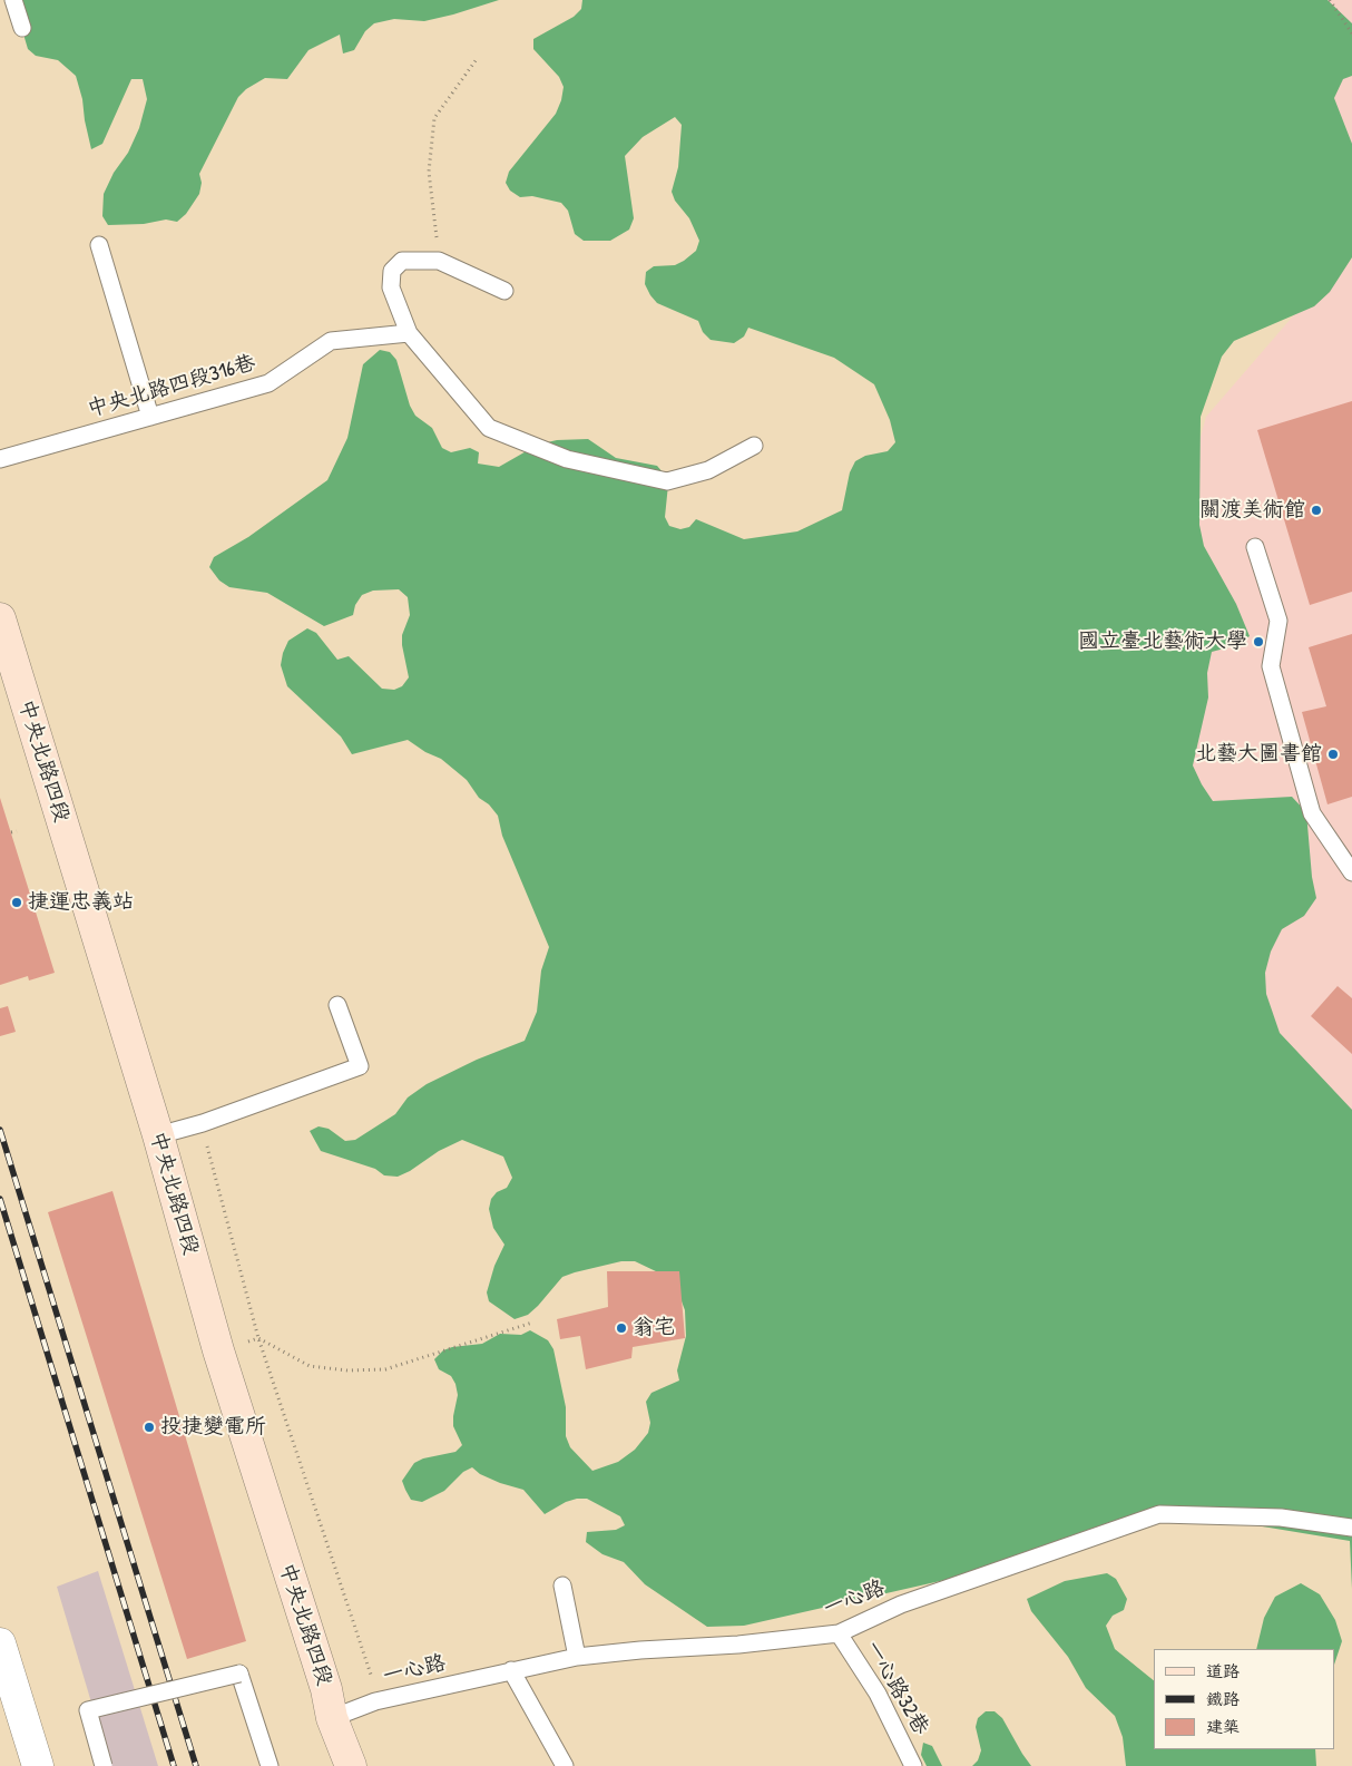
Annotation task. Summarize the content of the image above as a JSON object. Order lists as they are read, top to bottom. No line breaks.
{"streets":{"street":["中央北路四段"],"lane":["中央北路四段316巷","一心路","一心路32巷"]},"crossings":[["中央北路四段","一心路"],["一心路","一心路32巷"]],"places":["關渡美術館","國立臺北藝術大學","北藝大圖書館","捷運忠義站","翁宅","投捷變電所"],"legend":["道路","鐵路","建築"]}
